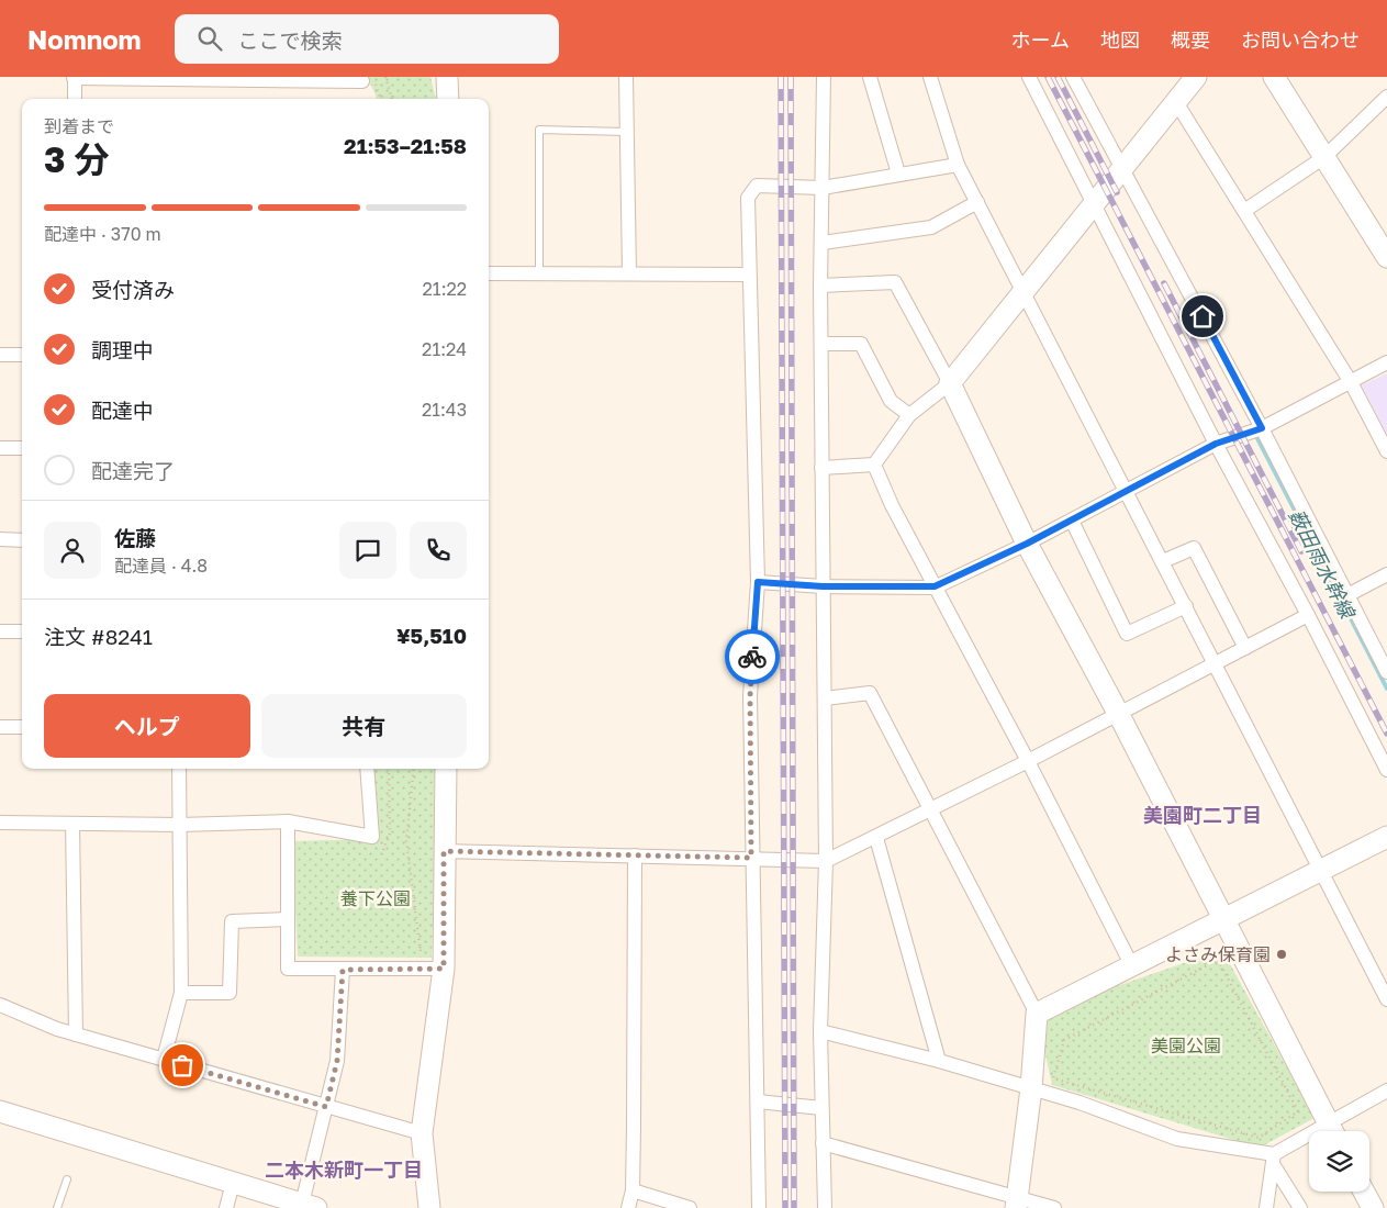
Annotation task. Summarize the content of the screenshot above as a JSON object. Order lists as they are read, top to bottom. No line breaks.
{"districts":["美園町二丁目","二本木新町一丁目"],"water":["薮田雨水幹線"],"parks":["養下公園","美園公園"],"places":["よさみ保育園"],"page":{"header":"Nomnom","search":"ここで検索","nav":["ホーム","地図","概要","お問い合わせ"],"heading":["3 分","到着まで","21:53–21:58"],"panel":["佐藤","配達員 · 4.8","注文 #8241","¥5,510"],"bar":"配達中 · 370 m","list":[["受付済み","21:22"],["調理中","21:24"],["配達中","21:43"],"配達完了"],"buttons":["ヘルプ","共有"]}}
